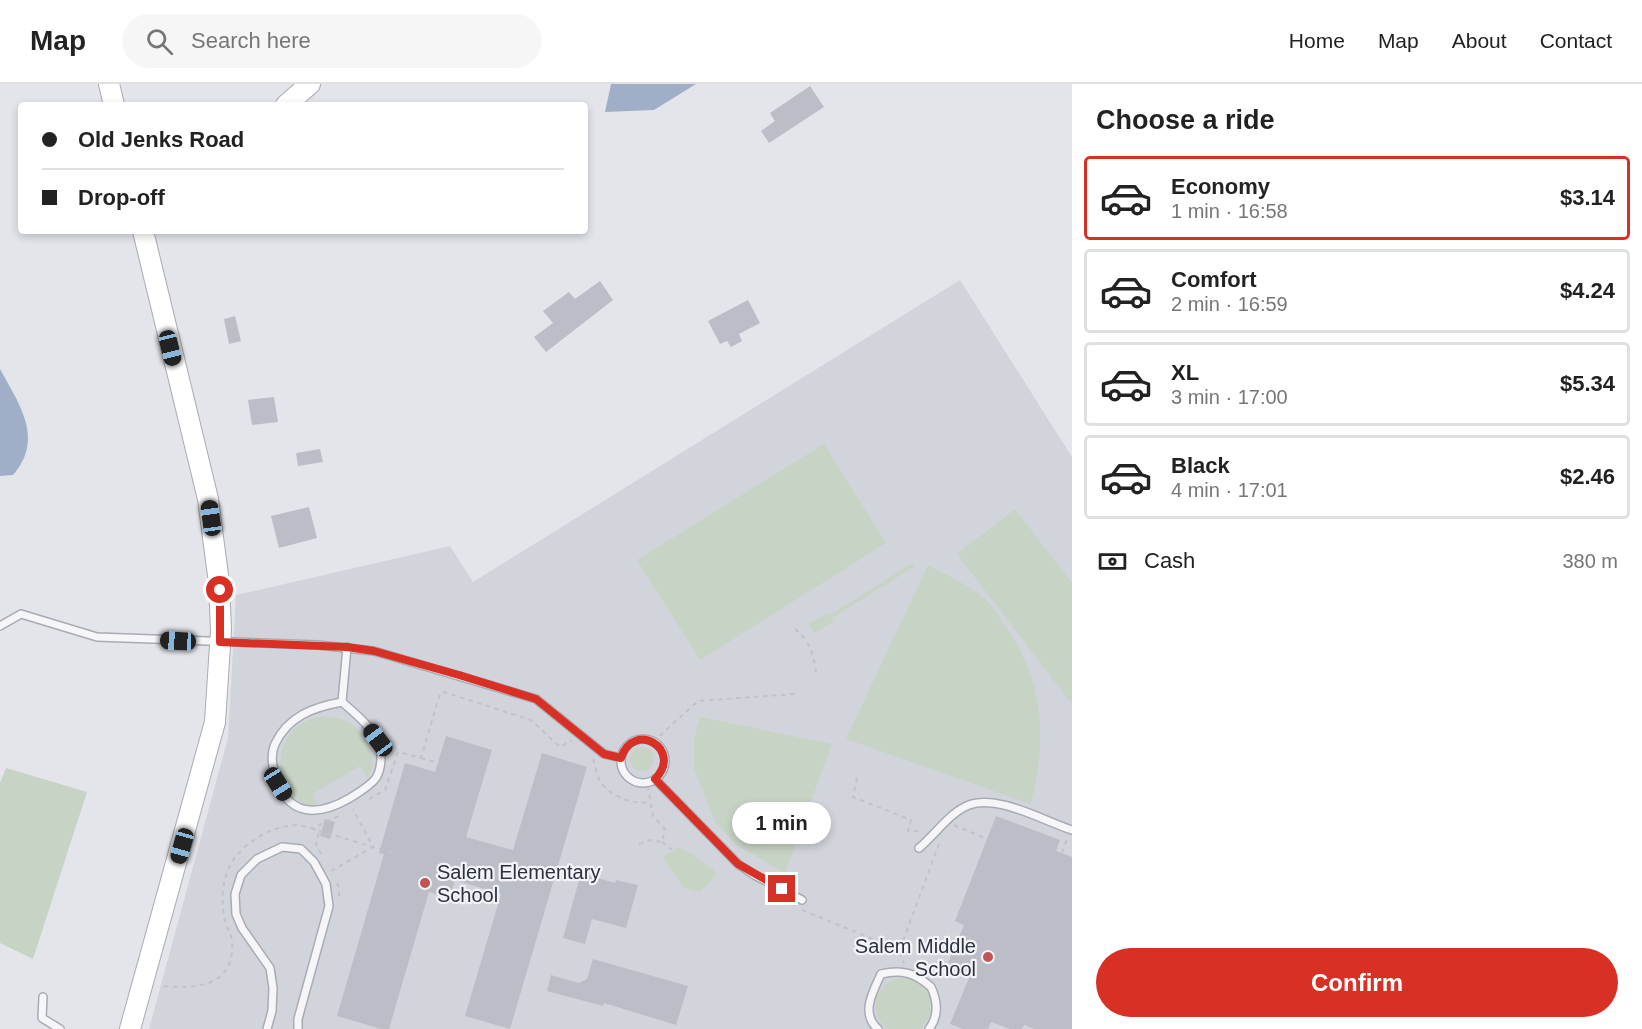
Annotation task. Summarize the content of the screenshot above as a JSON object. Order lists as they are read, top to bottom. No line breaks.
{"places":["Salem Elementary School","Salem Middle School"],"page":{"header":"Map","search":"Search here","nav":["Home","Map","About","Contact"],"heading":"Choose a ride","banner":["Old Jenks Road","Drop-off"],"list":[{"name":"Economy","note":"1 min · 16:58","value":"$3.14"},{"name":"Comfort","note":"2 min · 16:59","value":"$4.24"},{"name":"XL","note":"3 min · 17:00","value":"$5.34"},{"name":"Black","note":"4 min · 17:01","value":"$2.46"}],"pay":["Cash","380 m"],"bubble":"1 min","buttons":"Confirm"}}
